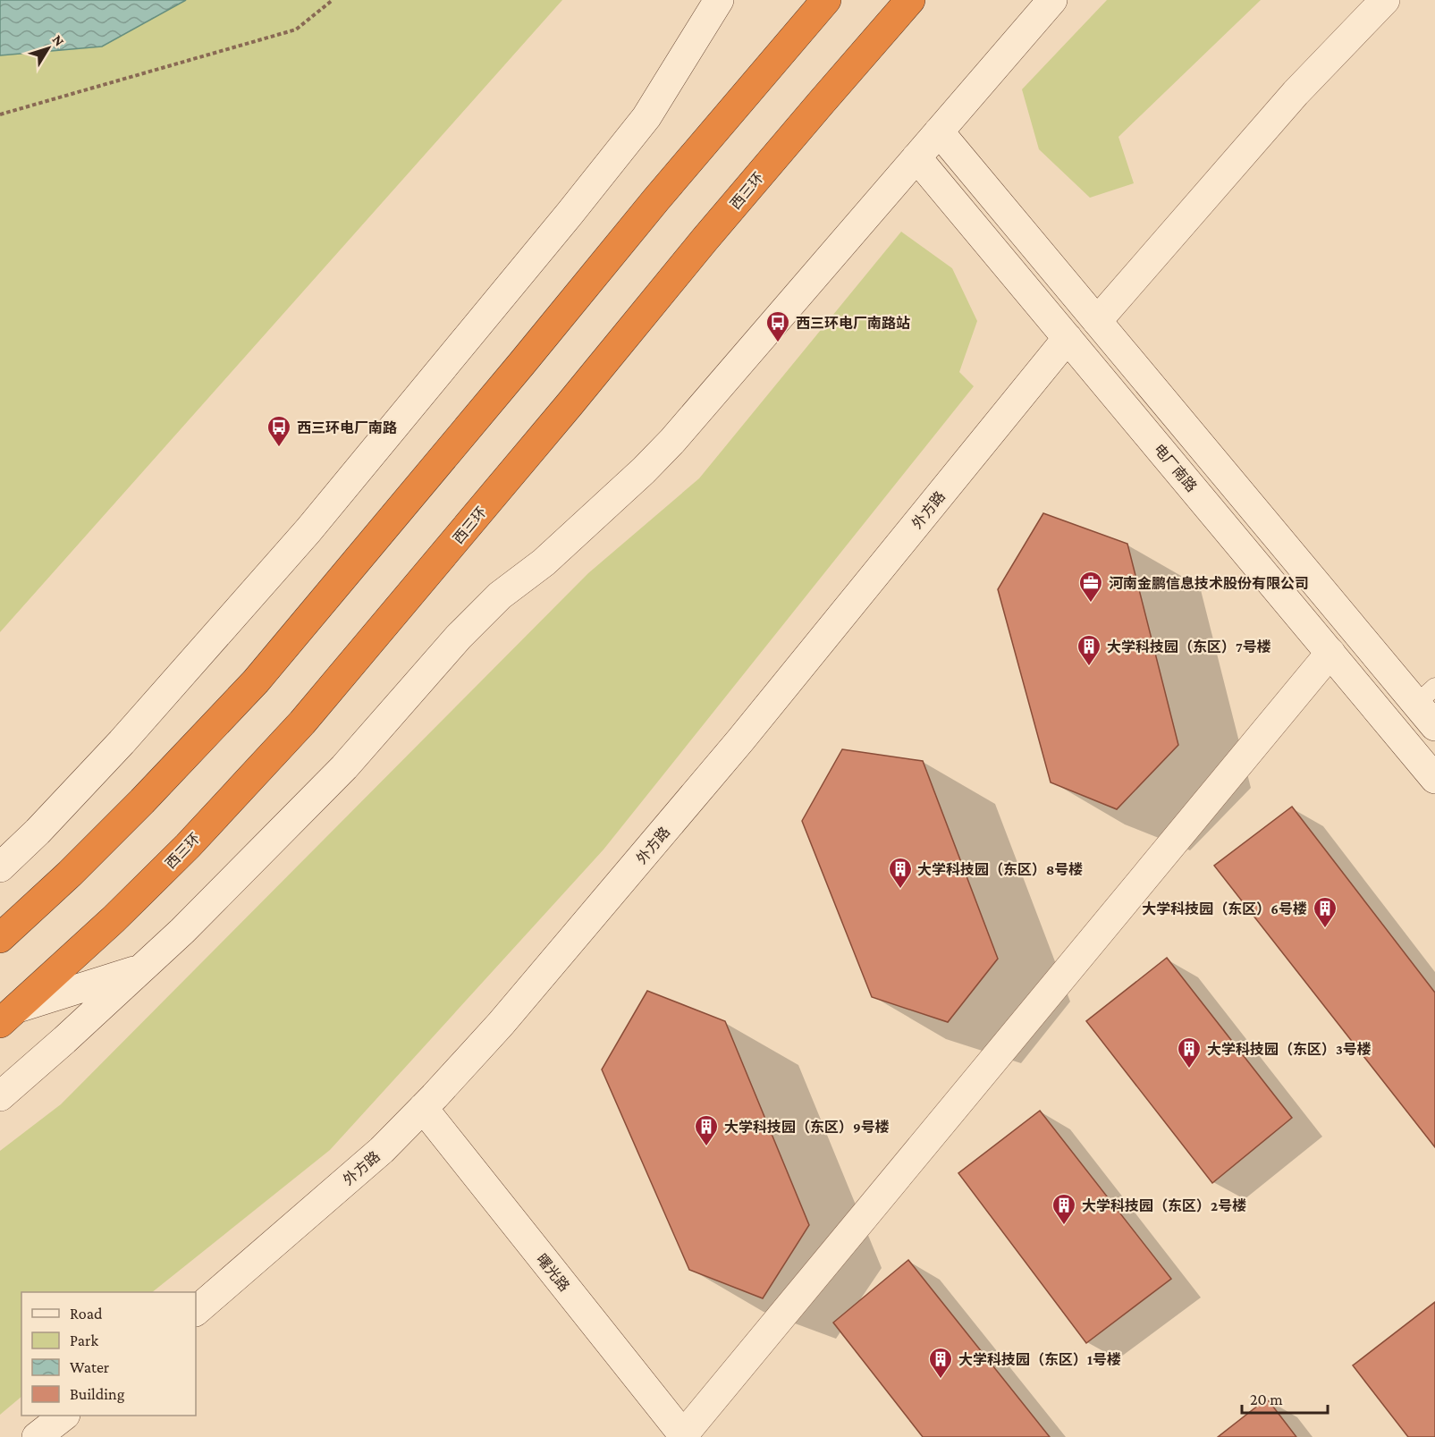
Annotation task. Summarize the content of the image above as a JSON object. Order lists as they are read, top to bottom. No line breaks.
{"streets":{"highway":["西三环"],"street":["电厂南路","外方路","曙光路"]},"crossings":[["电厂南路","外方路"],["外方路","曙光路"]],"places":{"bus stop":["西三环电厂南路站","西三环电厂南路"],"office":["河南金鹏信息技术股份有限公司"],"building":["大学科技园（东区）7号楼","大学科技园（东区）8号楼","大学科技园（东区）6号楼","大学科技园（东区）3号楼","大学科技园（东区）9号楼","大学科技园（东区）2号楼","大学科技园（东区）1号楼"]},"legend":["Road","Park","Water","Building"],"scale_bar":"20 m","north":"top right"}
